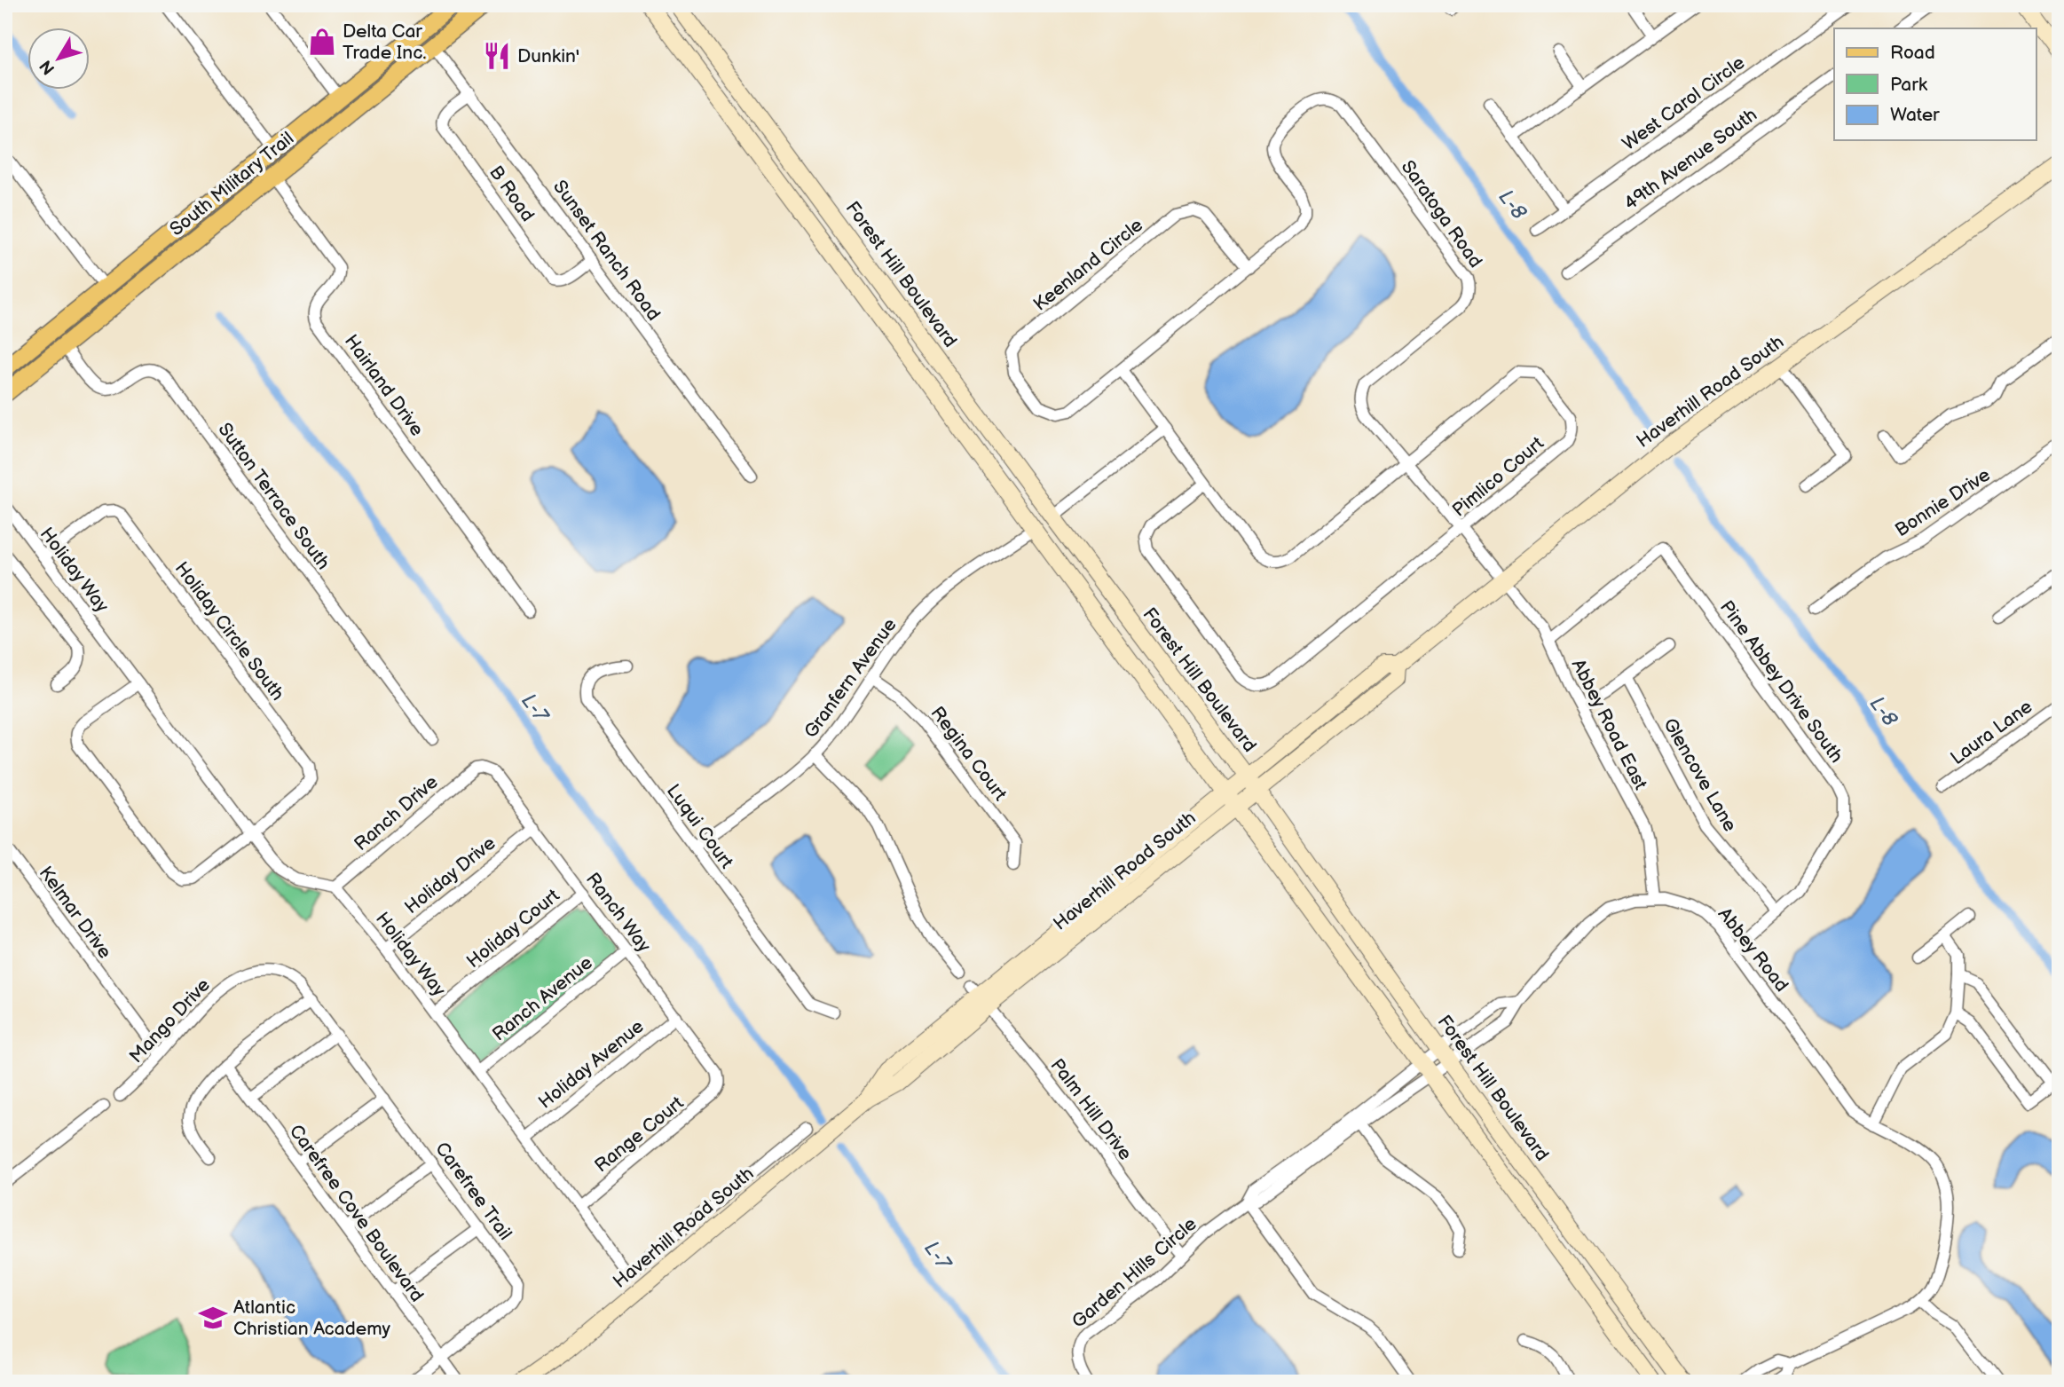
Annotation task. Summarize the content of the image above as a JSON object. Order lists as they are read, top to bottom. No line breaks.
{"streets":{"main road":["South Military Trail","Forest Hill Boulevard","Haverhill Road South"],"street":["West Carol Circle","49th Avenue South","B Road","Saratoga Road","Sunset Ranch Road","Keenland Circle","Hairland Drive","Pimlico Court","Sutton Terrace South","Bonnie Drive","Holiday Way","Holiday Circle South","Granfern Avenue","Pine Abbey Drive South","Abbey Road East","Laura Lane","Regina Court","Glencove Lane","Ranch Drive","Luqui Court","Holiday Drive","Kelmar Drive","Ranch Way","Holiday Court","Abbey Road","Ranch Avenue","Mango Drive","Holiday Avenue","Palm Hill Drive","Range Court","Carefree Trail","Carefree Cove Boulevard","Garden Hills Circle"]},"crossings":[["South Military Trail","Sunset Ranch Road"],["South Military Trail","Hairland Drive"],["South Military Trail","Sutton Terrace South"],["B Road","Sunset Ranch Road"],["Saratoga Road","Keenland Circle"],["Saratoga Road","Haverhill Road South"],["Saratoga Road","Pimlico Court"],["Saratoga Road","Abbey Road East"],["Keenland Circle","Pimlico Court"],["Forest Hill Boulevard","Haverhill Road South"],["Forest Hill Boulevard","Abbey Road"],["Forest Hill Boulevard","Garden Hills Circle"],["Haverhill Road South","Abbey Road East"],["Haverhill Road South","Palm Hill Drive"],["Holiday Way","Holiday Circle South"],["Holiday Way","Ranch Drive"],["Holiday Way","Holiday Drive"],["Holiday Way","Holiday Court"],["Holiday Way","Ranch Avenue"],["Holiday Way","Holiday Avenue"],["Holiday Way","Range Court"],["Granfern Avenue","Regina Court"],["Granfern Avenue","Luqui Court"],["Pine Abbey Drive South","Abbey Road East"],["Pine Abbey Drive South","Glencove Lane"],["Pine Abbey Drive South","Abbey Road"],["Abbey Road East","Abbey Road"],["Ranch Drive","Ranch Way"],["Holiday Drive","Ranch Way"],["Kelmar Drive","Mango Drive"],["Ranch Way","Holiday Court"],["Ranch Way","Ranch Avenue"],["Ranch Way","Holiday Avenue"],["Ranch Way","Range Court"],["Abbey Road","Garden Hills Circle"],["Mango Drive","Carefree Trail"],["Palm Hill Drive","Garden Hills Circle"],["Carefree Trail","Carefree Cove Boulevard"]],"water":["L-8","L-7"],"places":{"shop":["Delta Car Trade Inc."],"restaurant":["Dunkin'"],"school or university":["Atlantic Christian Academy"]},"legend":["Road","Park","Water"],"north":"bottom left"}
